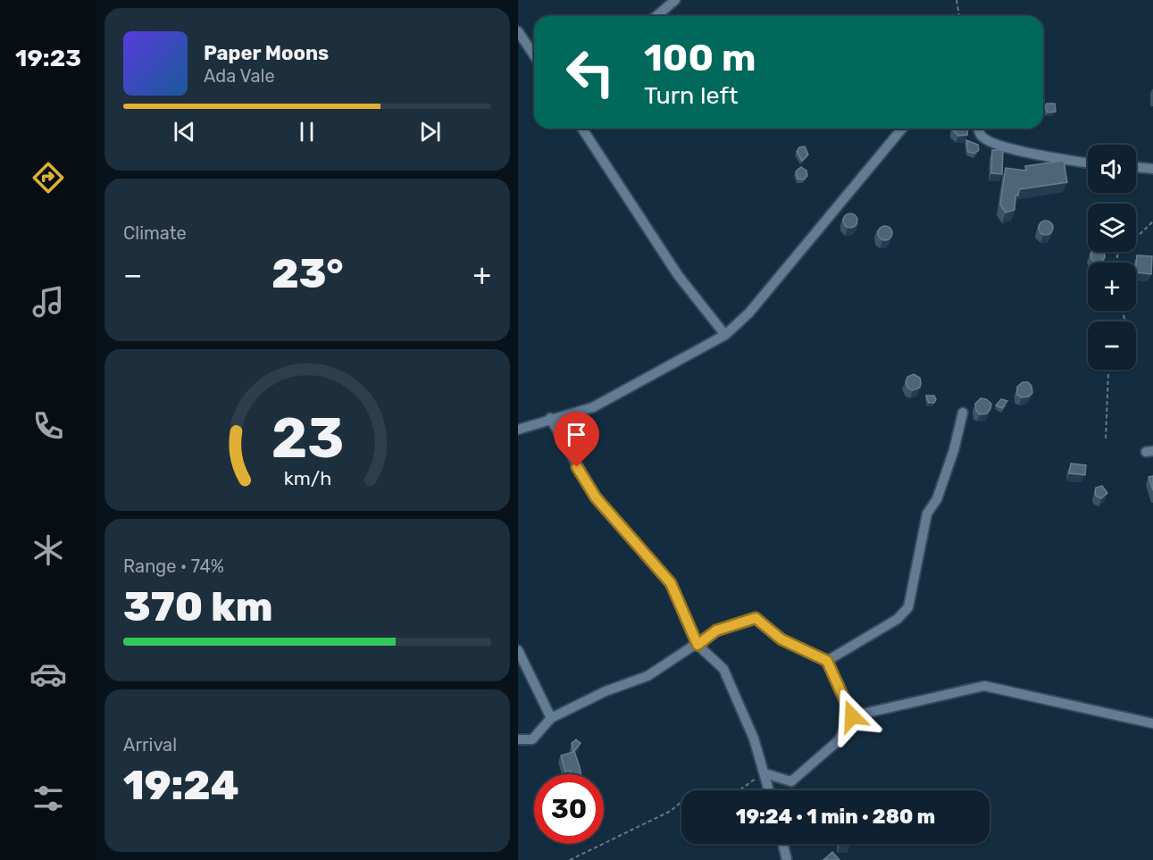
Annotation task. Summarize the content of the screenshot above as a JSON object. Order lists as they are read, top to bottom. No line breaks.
{"page":{"tabs":"19:23","turn":["100 m","Turn left"],"song":["Paper Moons","Ada Vale"],"map_buttons":["+","−"],"tile":["Climate",["Range · 74%","370 km"],["Arrival","19:24"]],"heat":["−","23°","+"],"limit":"30","trip":"19:24 · 1 min · 280 m","gauge":["23","km/h"]}}
